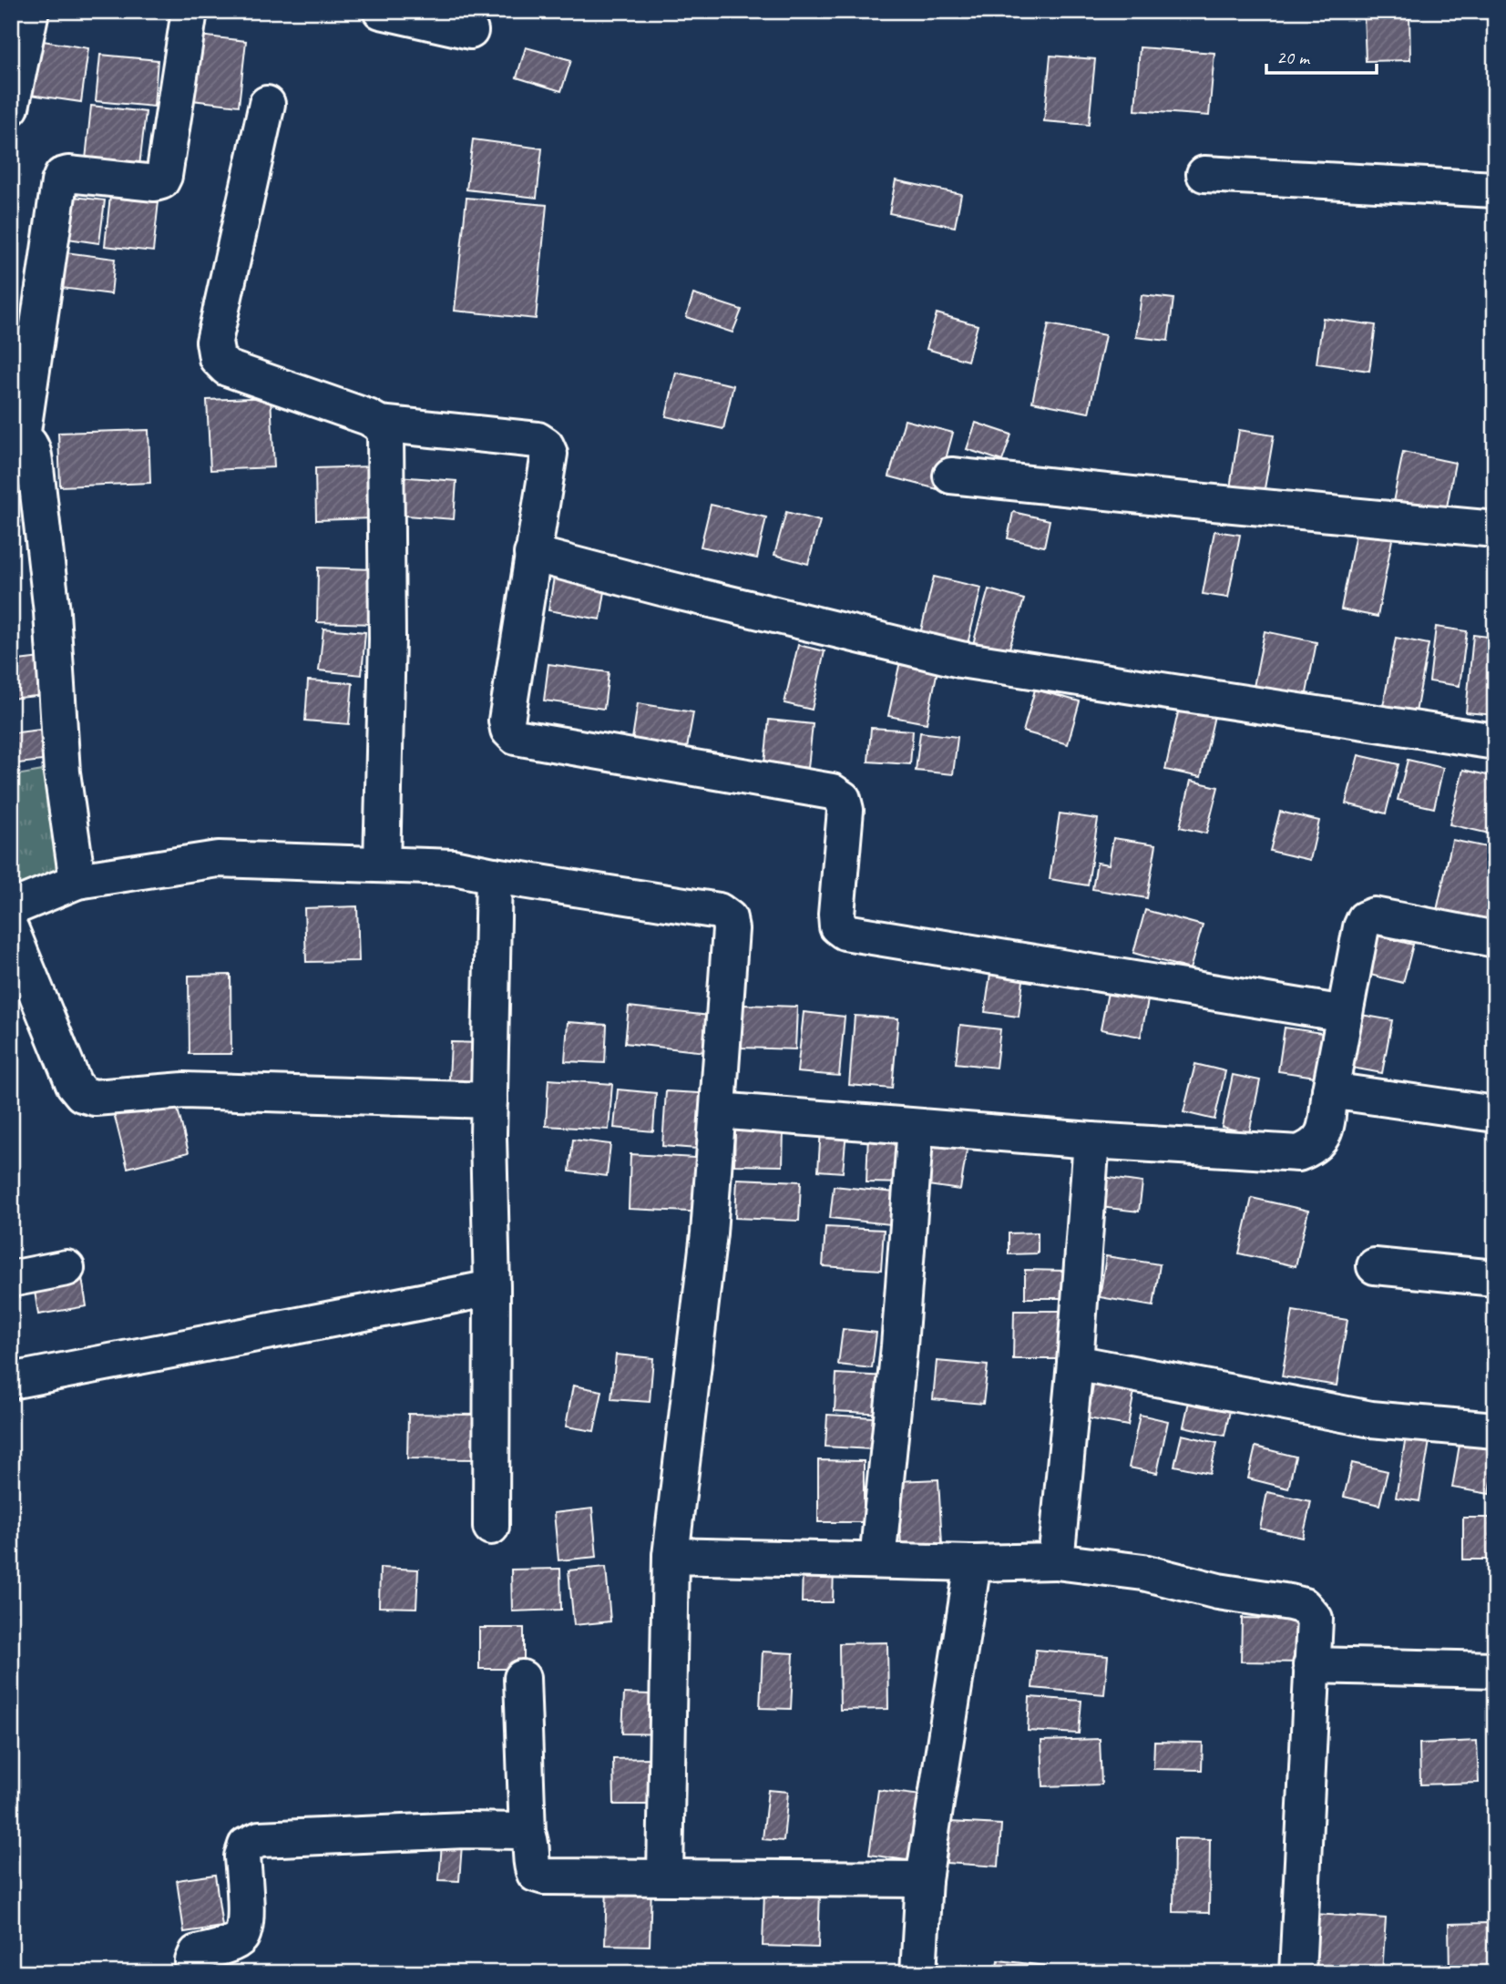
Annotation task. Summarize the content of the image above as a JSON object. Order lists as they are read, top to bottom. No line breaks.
{"scale_bar":"20 m"}
